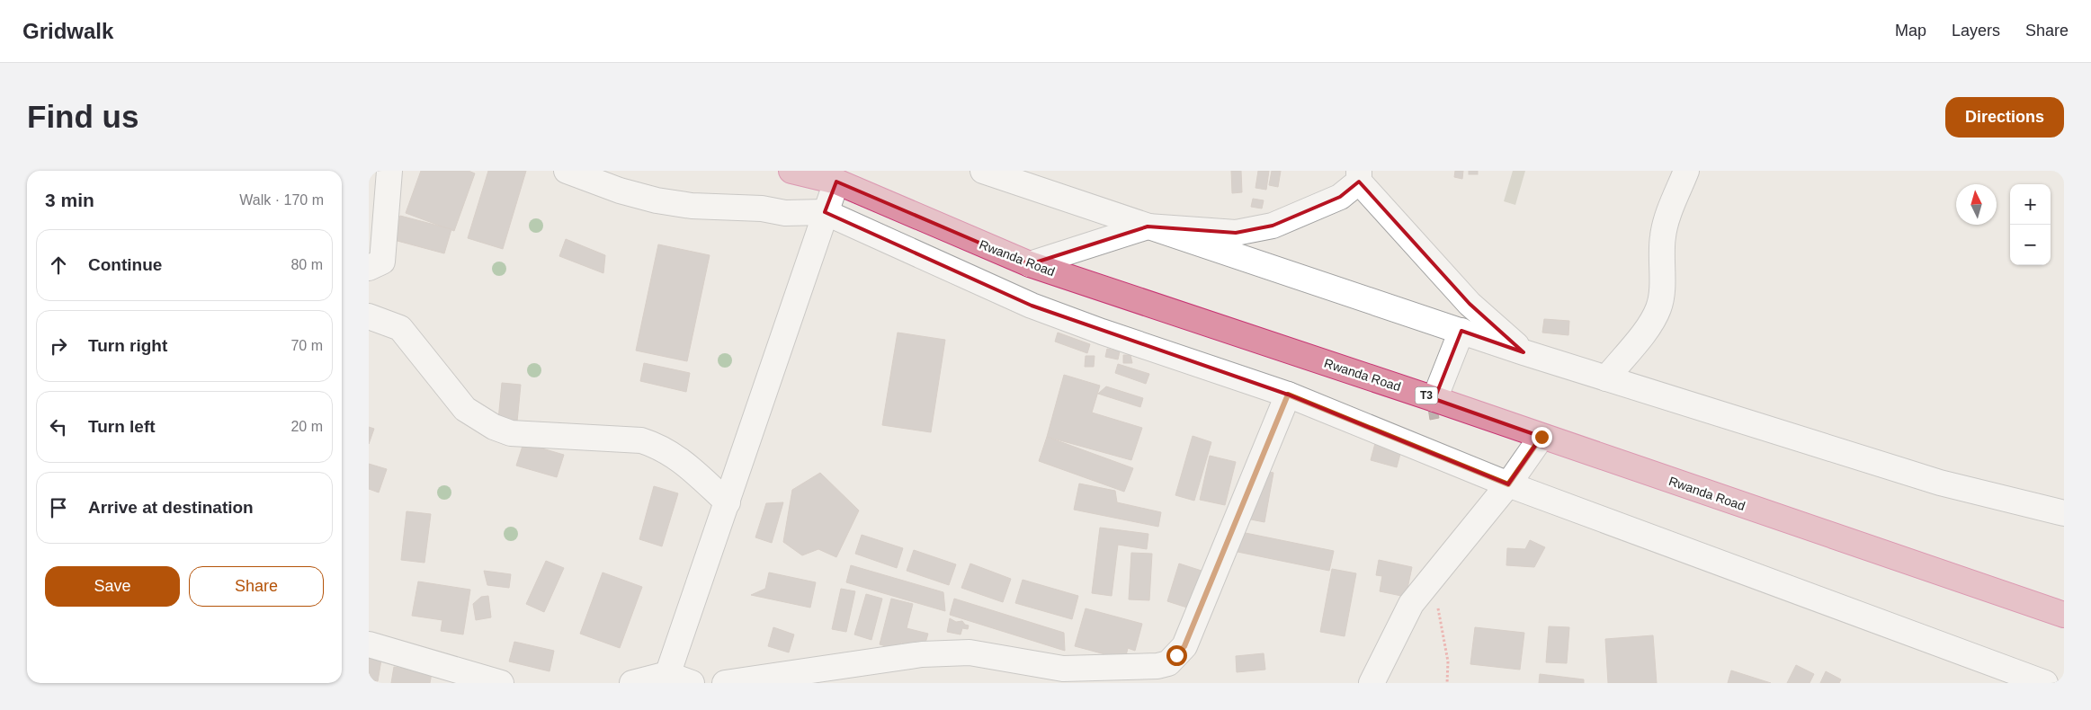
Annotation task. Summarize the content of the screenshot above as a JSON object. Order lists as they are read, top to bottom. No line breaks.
{"streets":{"highway":["Rwanda Road","T3"]},"north":"top","page":{"header":"Gridwalk","nav":["Map","Layers","Share"],"buttons":["Directions",["Save","Share"]],"title":"Find us","heading":["3 min","Walk · 170 m"],"map_buttons":["+","−"],"list":[["Continue","80 m"],["Turn right","70 m"],["Turn left","20 m"],"Arrive at destination"]}}
